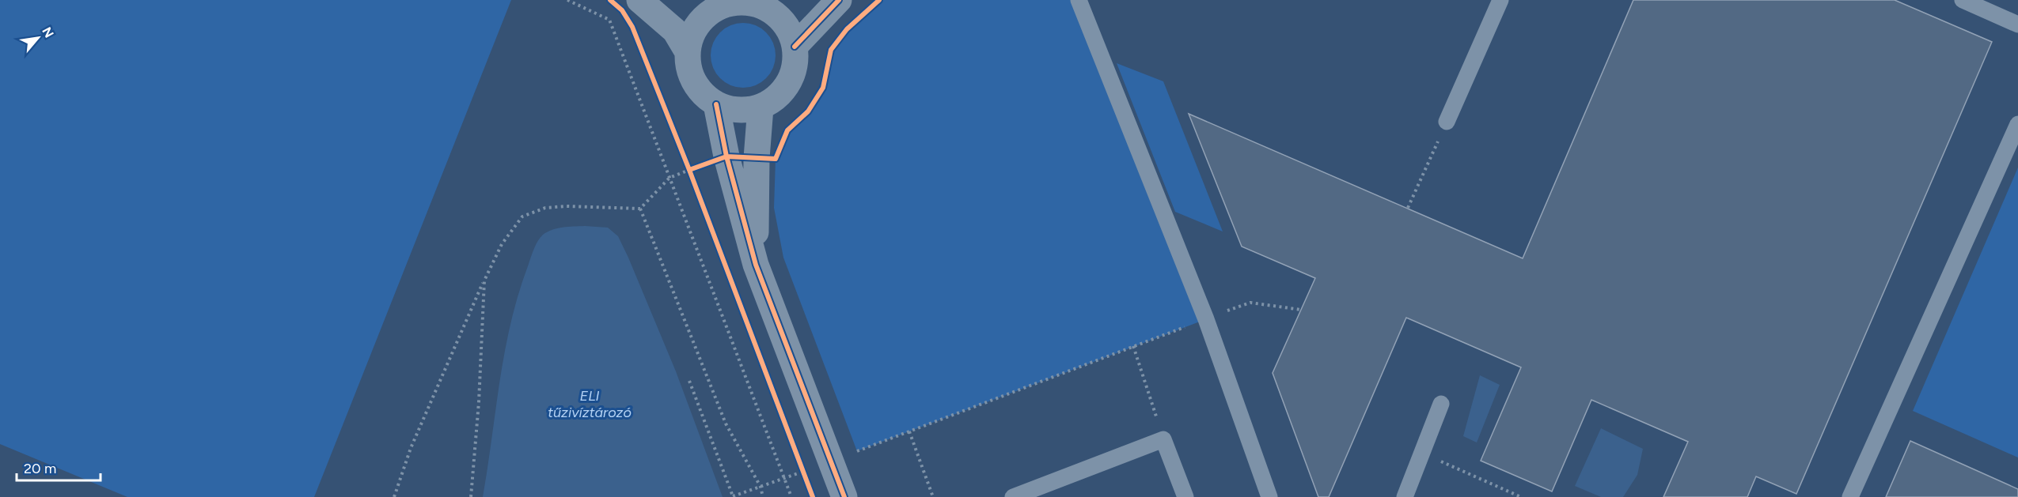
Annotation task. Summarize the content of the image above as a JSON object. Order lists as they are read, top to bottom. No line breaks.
{"water":["ELI tűzivíztározó"],"scale_bar":"20 m","north":"top right"}
